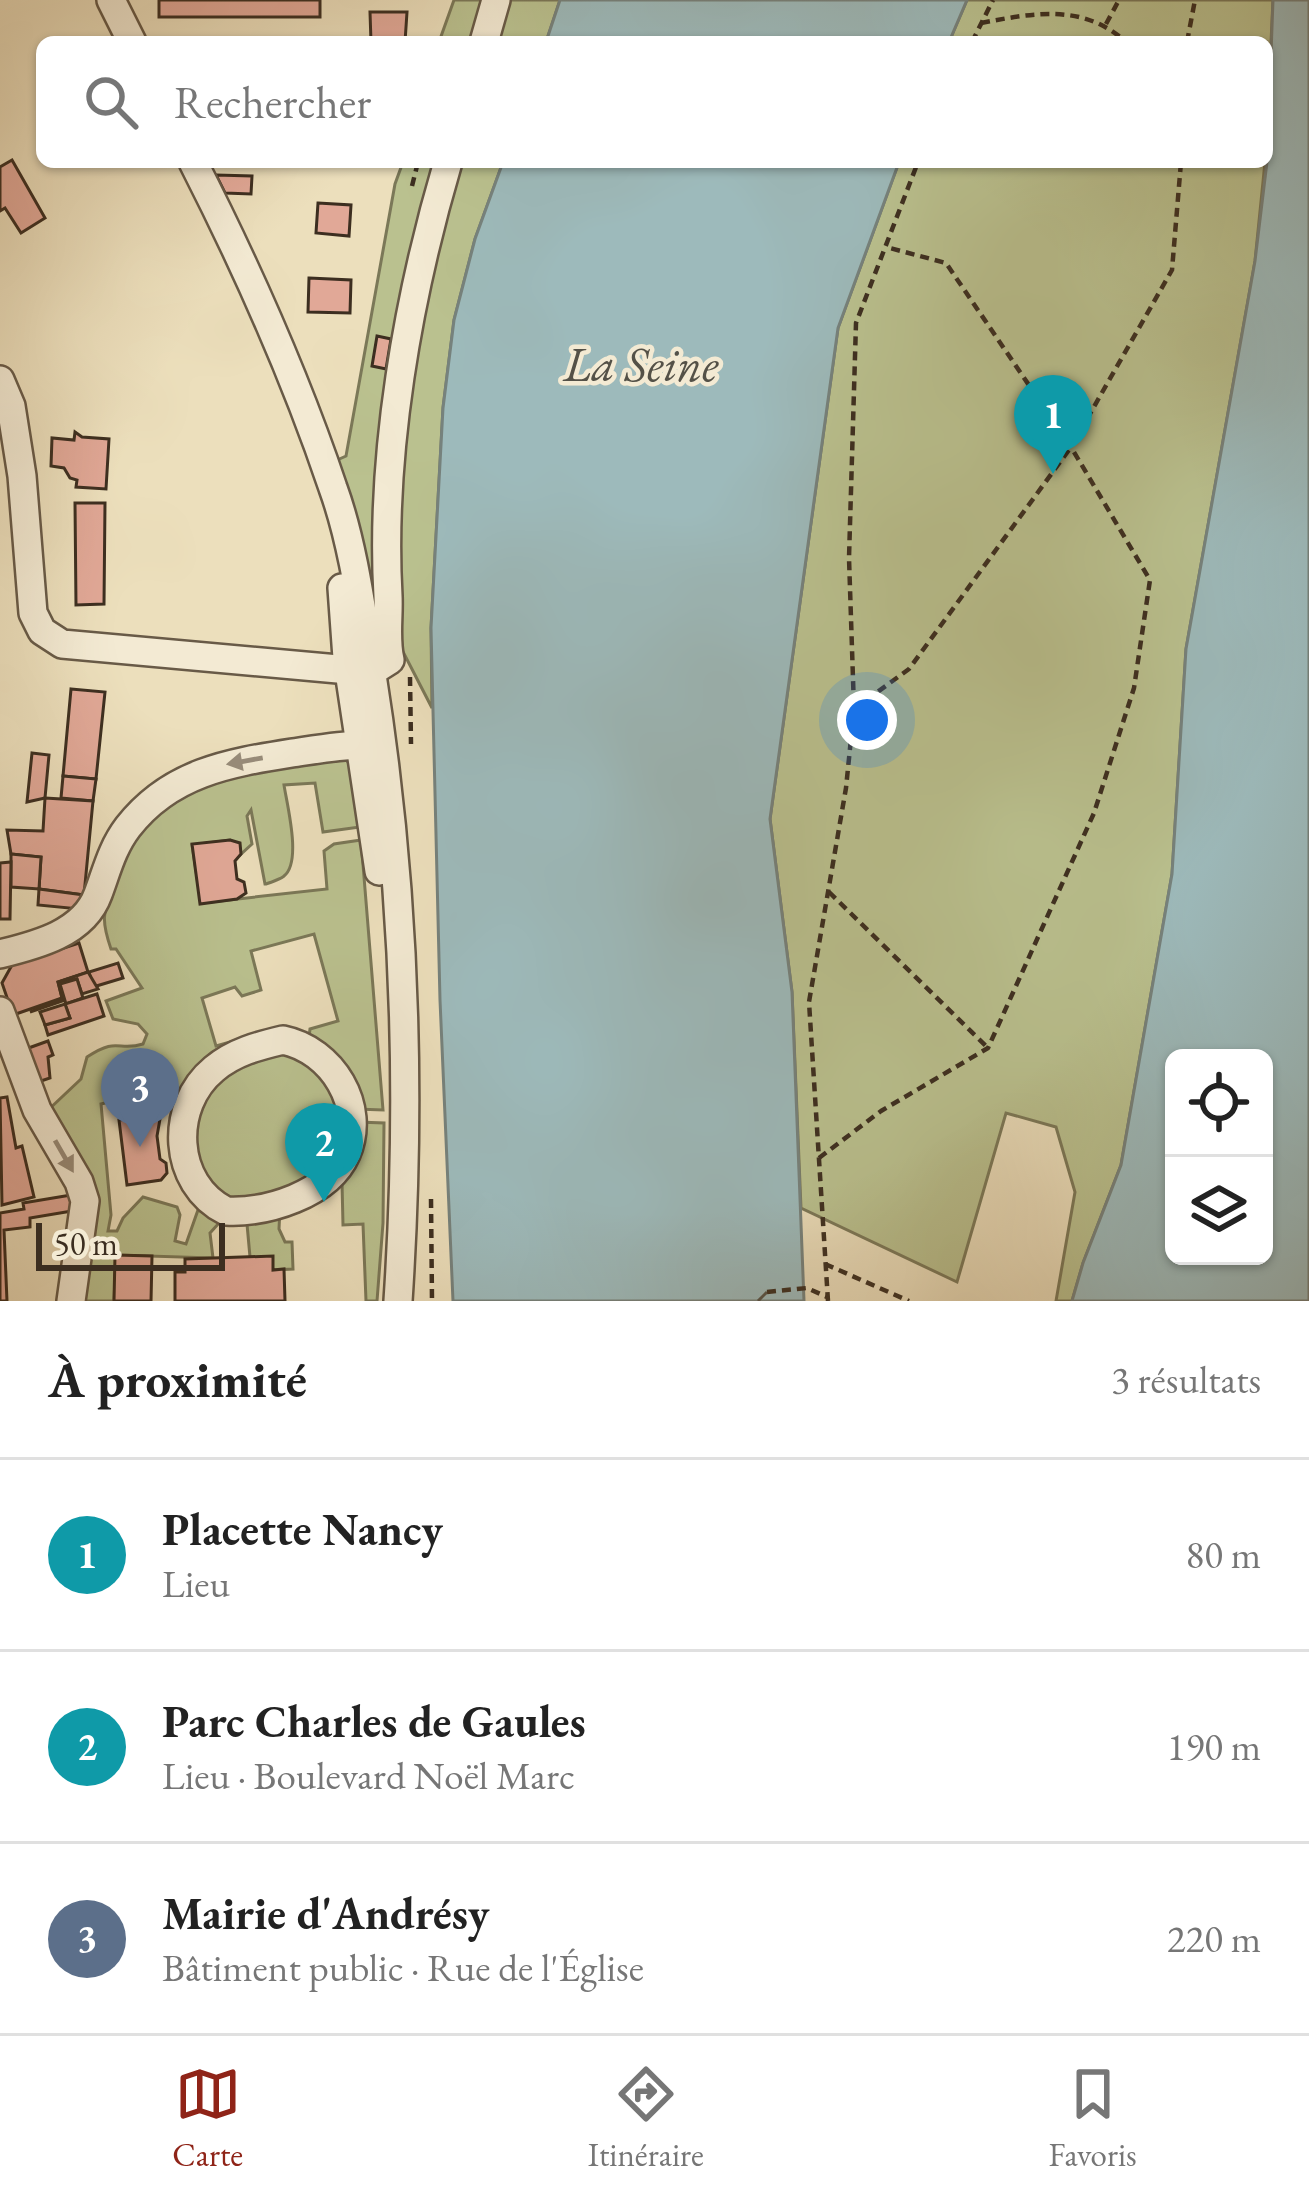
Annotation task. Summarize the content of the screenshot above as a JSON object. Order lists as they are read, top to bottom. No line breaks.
{"water":["La Seine"],"scale_bar":"50 m","page":{"search":"Rechercher","pins":["1","3","2"],"scale":"50 m","heading":["À proximité","3 résultats"],"list":[{"mark":"1","name":"Placette Nancy","note":"Lieu","value":"80 m"},{"mark":"2","name":"Parc Charles de Gaules","note":"Lieu · Boulevard Noël Marc","value":"190 m"},{"mark":"3","name":"Mairie d'Andrésy","note":"Bâtiment public · Rue de l'Église","value":"220 m"}],"nav":["Carte","Itinéraire","Favoris"]}}
